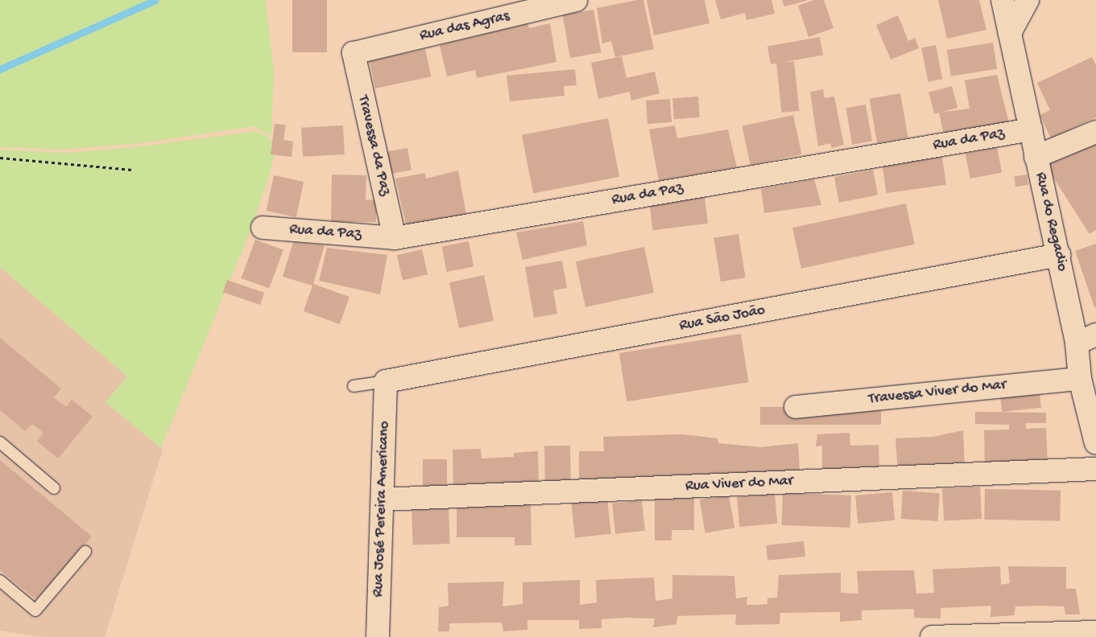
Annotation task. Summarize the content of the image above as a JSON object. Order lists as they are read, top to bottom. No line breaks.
{"streets":{"street":["Rua das Agras","Rua da Paz","Travessa da Paz","Rua do Regadio","Rua São João","Travessa Viver do Mar","Rua Viver do Mar","Rua José Pereira Americano"]},"crossings":[["Rua das Agras","Travessa da Paz"],["Rua da Paz","Travessa da Paz"],["Rua da Paz","Rua do Regadio"],["Rua do Regadio","Rua São João"],["Rua do Regadio","Travessa Viver do Mar"],["Rua São João","Rua José Pereira Americano"],["Rua Viver do Mar","Rua José Pereira Americano"]]}
